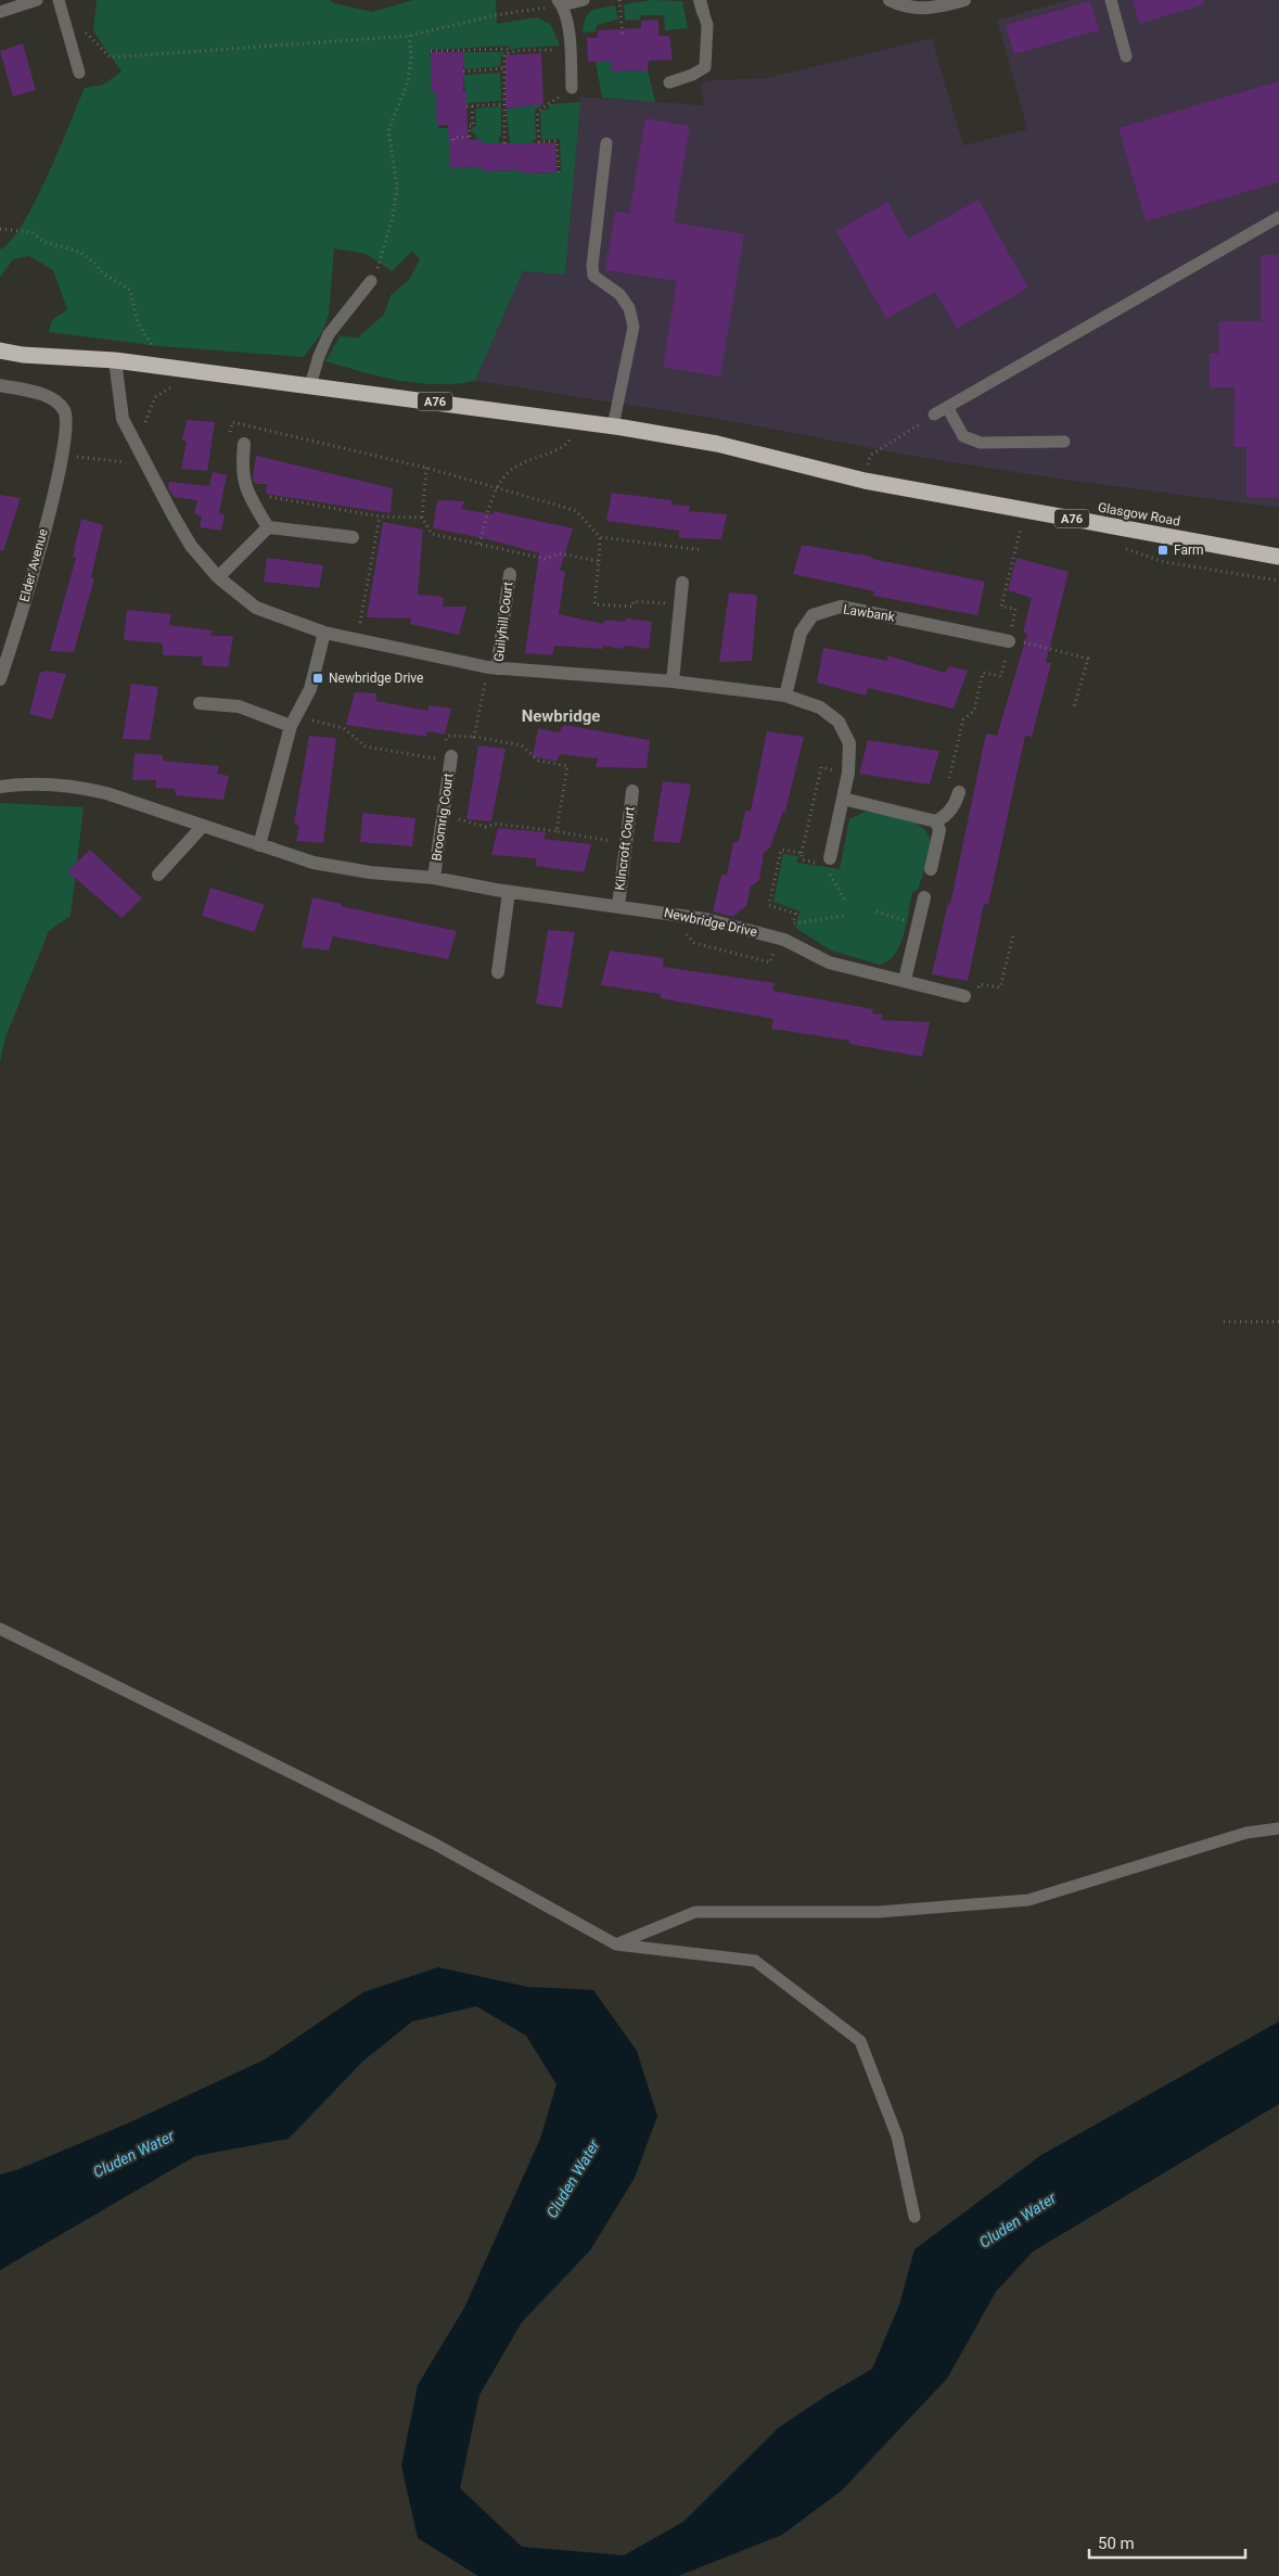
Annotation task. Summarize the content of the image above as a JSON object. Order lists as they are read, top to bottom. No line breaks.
{"streets":{"highway":["A76","Glasgow Road"],"street":["Elder Avenue","Lawbank","Guilyhill Court","Broomrig Court","Kilncroft Court","Newbridge Drive"]},"crossings":[["A76","Glasgow Road"],["Broomrig Court","Newbridge Drive"],["Kilncroft Court","Newbridge Drive"]],"districts":["Newbridge"],"water":["Cluden Water"],"places":{"transit":["Farm","Newbridge Drive"]},"scale_bar":"50 m"}
